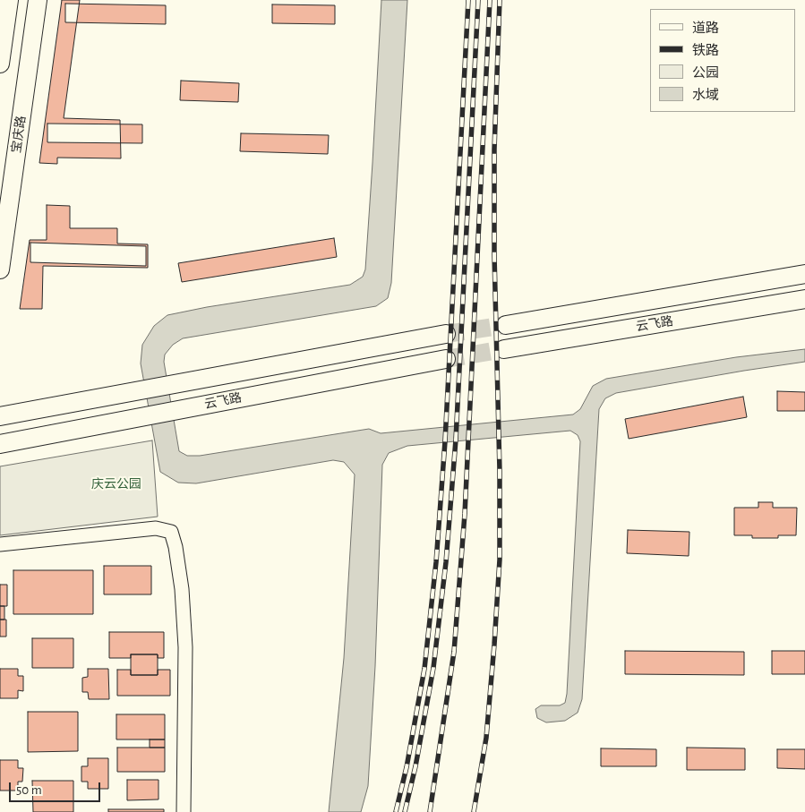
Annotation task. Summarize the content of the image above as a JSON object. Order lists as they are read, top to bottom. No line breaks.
{"streets":{"main road":["宝庆路","云飞路"]},"parks":["庆云公园"],"legend":["道路","铁路","公园","水域"],"scale_bar":"50 m"}
